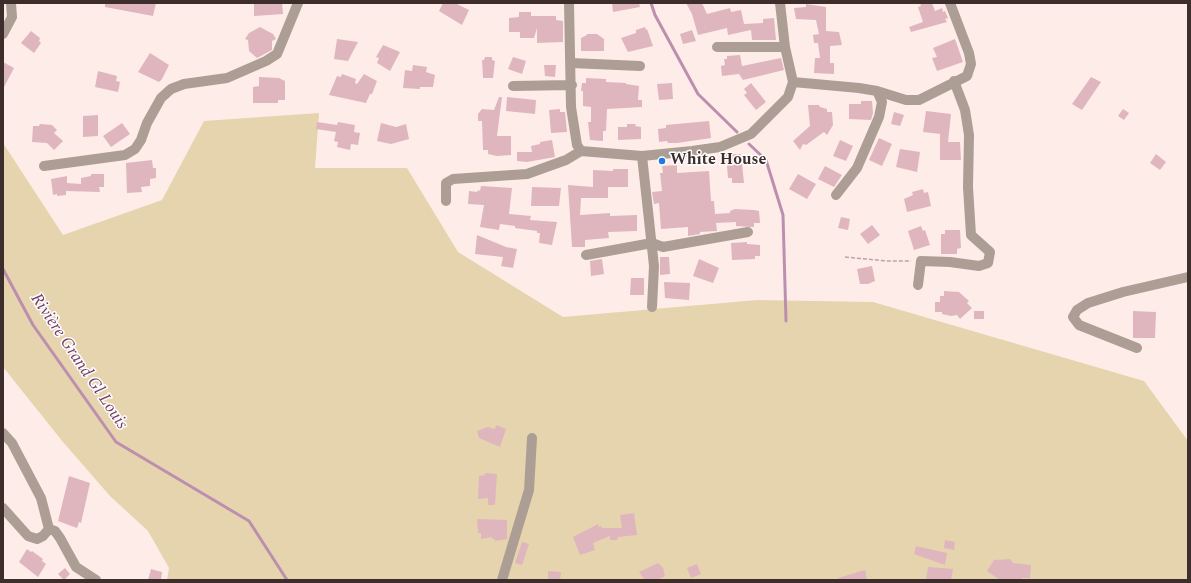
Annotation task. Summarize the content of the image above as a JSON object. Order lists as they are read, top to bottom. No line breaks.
{"water":["Rivière Grand Gl Louis"],"places":["White House"]}
